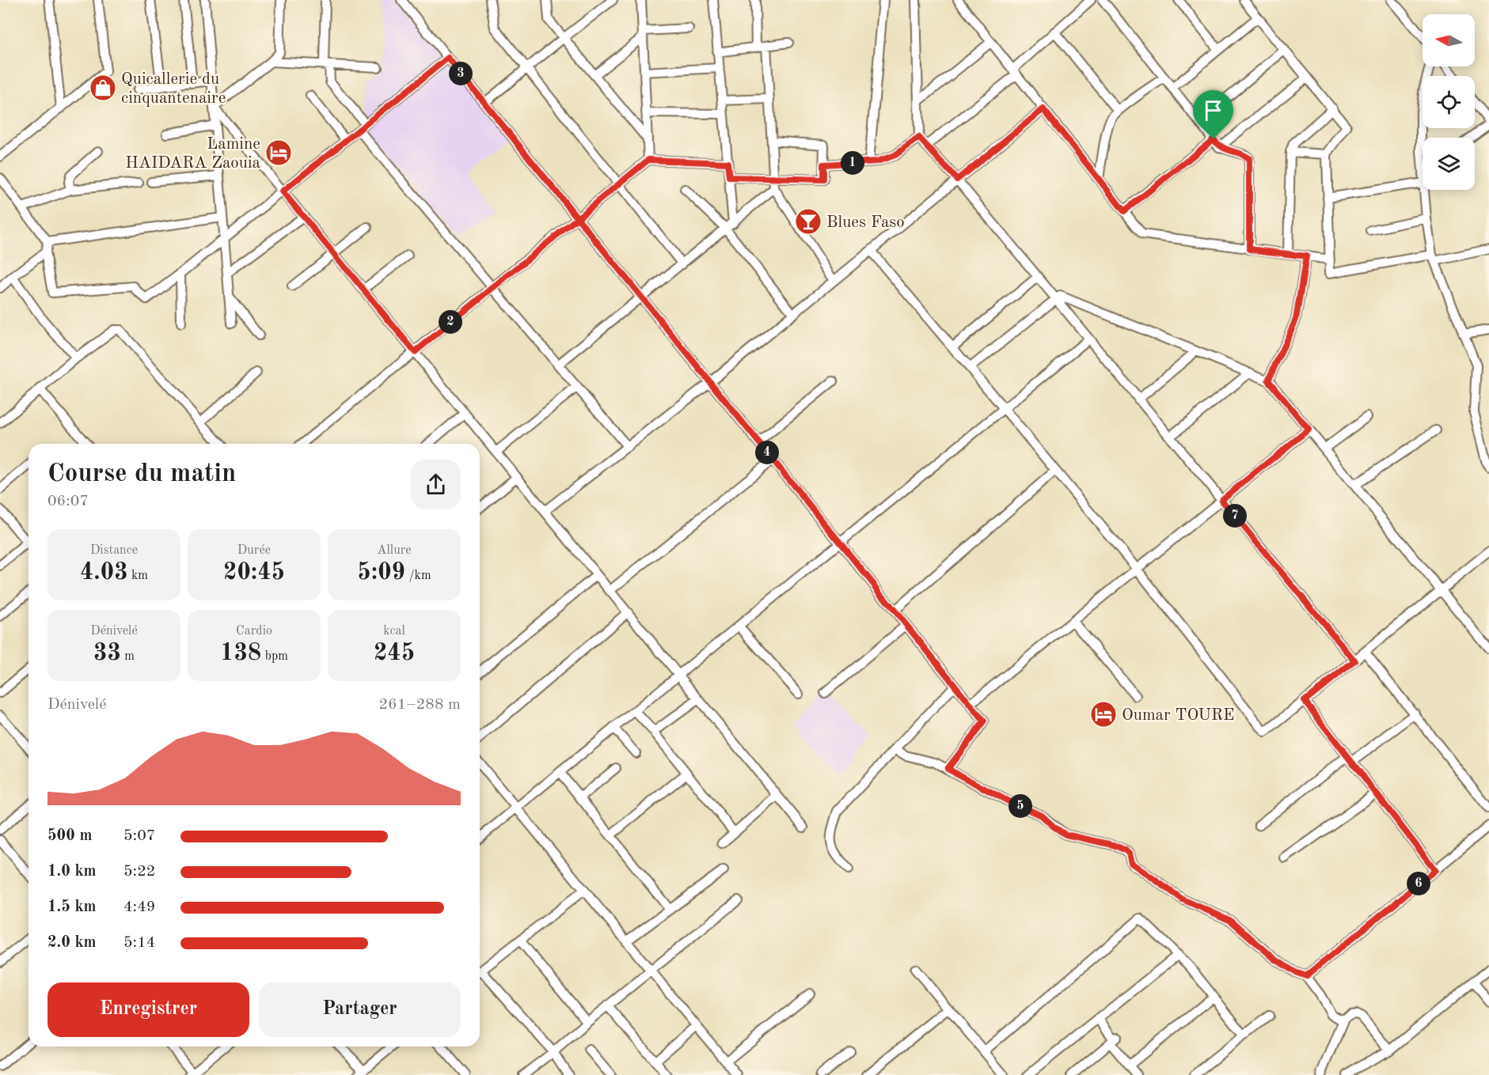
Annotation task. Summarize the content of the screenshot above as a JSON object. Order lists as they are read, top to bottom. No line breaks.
{"places":{"shop":["Quicallerie du cinquantenaire"],"hotel":["Lamine HAIDARA Zaouia","Oumar TOURE"],"bar":["Blues Faso"]},"north":"left","page":{"pins":["3","1","2","4","7","5","6"],"heading":["Course du matin","06:07"],"stats":[["Distance","4.03 km"],["Durée","20:45"],["Allure","5:09 /km"],["Dénivelé","33 m"],["Cardio","138 bpm"],["kcal","245"]],"chart":["Dénivelé","261–288 m"],"list":[{"name":"500 m","note":"5:07"},{"name":"1.0 km","note":"5:22"},{"name":"1.5 km","note":"4:49"},{"name":"2.0 km","note":"5:14"}],"buttons":["Enregistrer","Partager"]}}
